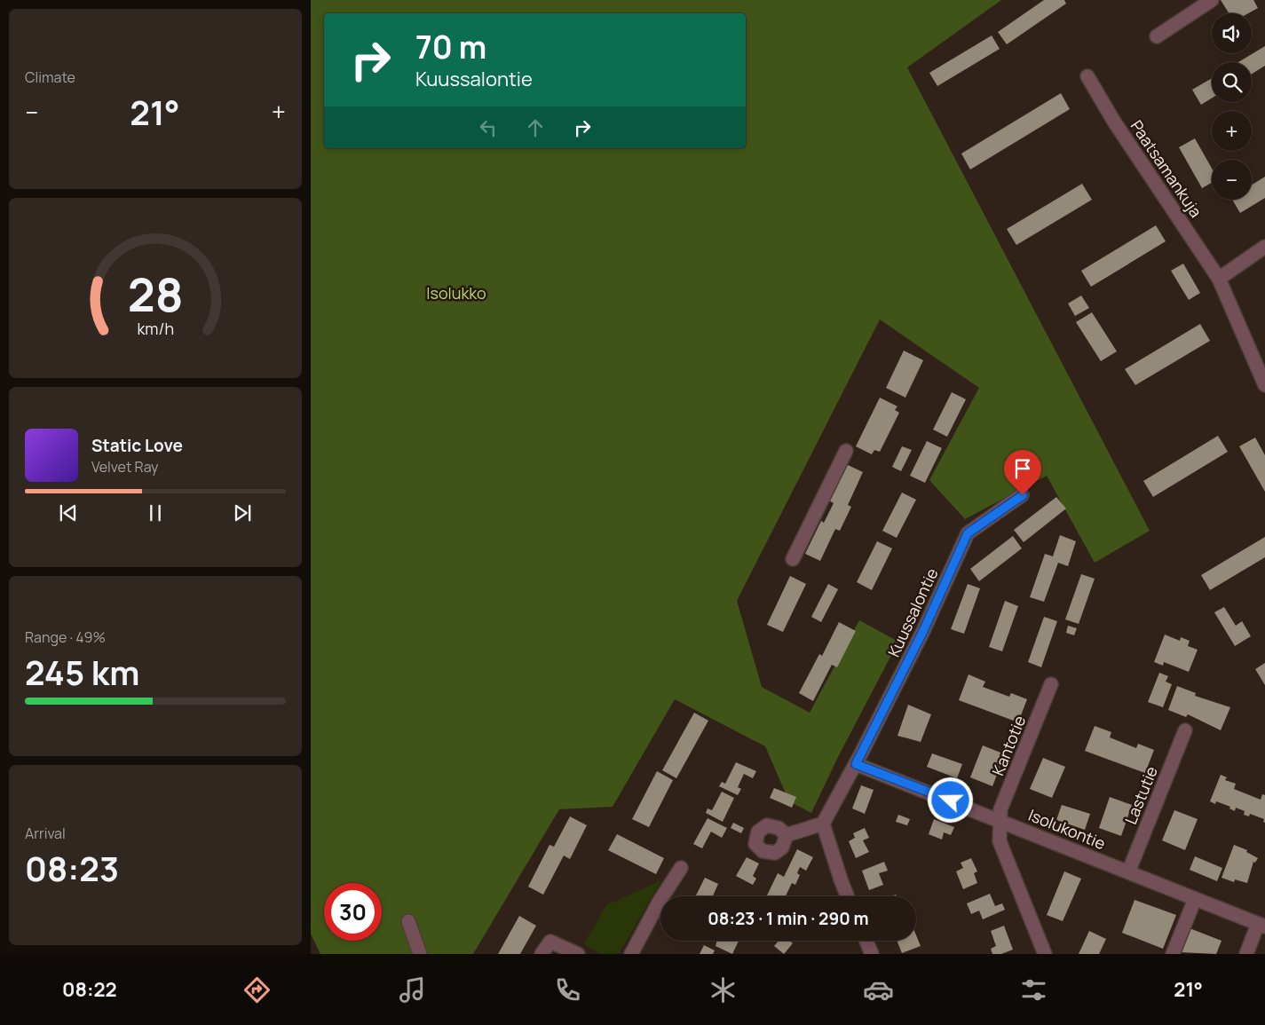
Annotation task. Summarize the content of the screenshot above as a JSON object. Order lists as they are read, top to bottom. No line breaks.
{"streets":{"street":["Paatsamankuja","Kuussalontie","Kantotie","Lastutie","Isolukontie"]},"crossings":[["Kuussalontie","Isolukontie"],["Kantotie","Isolukontie"],["Lastutie","Isolukontie"]],"parks":["Isolukko"],"page":{"tile":["Climate",["Range · 49%","245 km"],["Arrival","08:23"]],"map_buttons":["+","−"],"turn":["70 m","Kuussalontie"],"heat":["−","21°","+"],"song":["Static Love","Velvet Ray"],"limit":"30","trip":"08:23 · 1 min · 290 m","tabs":["08:22","21°"],"gauge":["28","km/h"]}}
